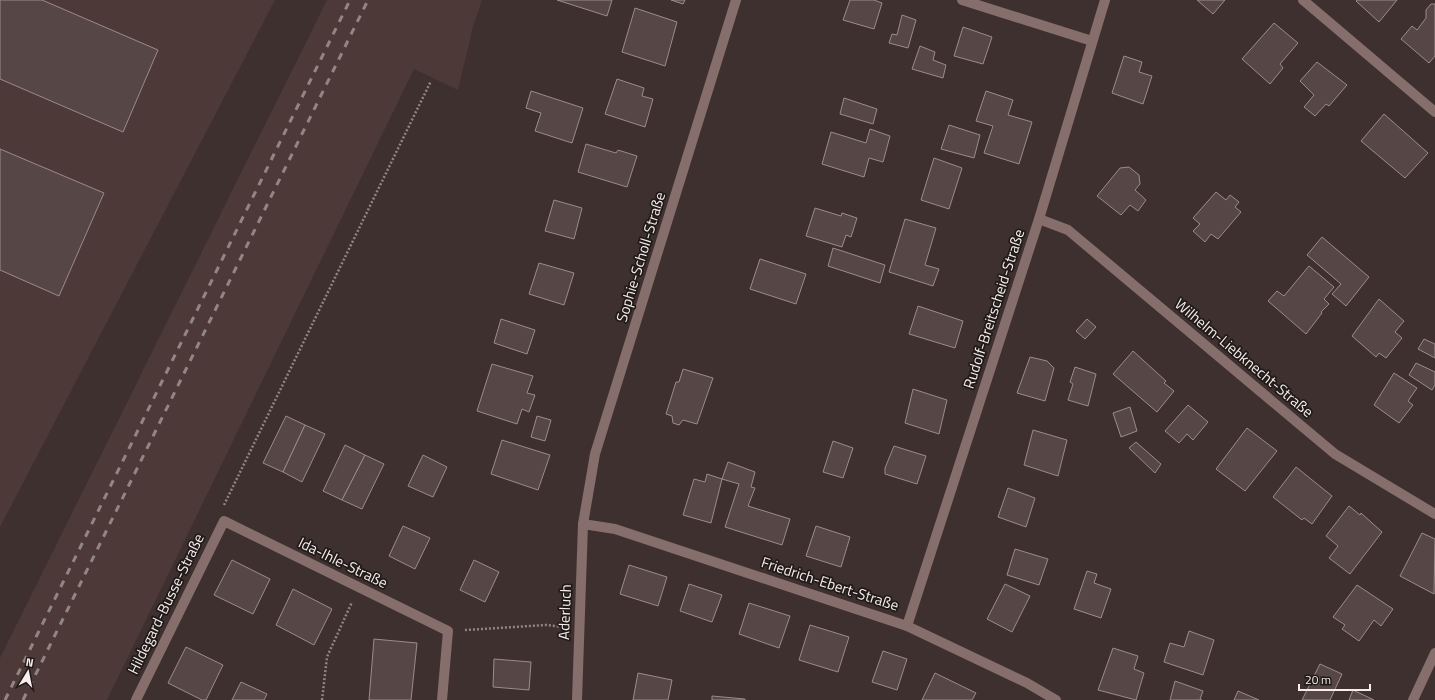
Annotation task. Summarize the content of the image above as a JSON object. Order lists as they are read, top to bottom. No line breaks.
{"streets":{"street":["Sophie-Scholl-Straße","Rudolf-Breitscheid-Straße","Wilhelm-Liebknecht-Straße","Ida-Ihle-Straße","Friedrich-Ebert-Straße","Hildegard-Busse-Straße","Aderluch"]},"crossings":[["Sophie-Scholl-Straße","Friedrich-Ebert-Straße"],["Sophie-Scholl-Straße","Aderluch"],["Rudolf-Breitscheid-Straße","Wilhelm-Liebknecht-Straße"],["Rudolf-Breitscheid-Straße","Friedrich-Ebert-Straße"],["Ida-Ihle-Straße","Hildegard-Busse-Straße"],["Friedrich-Ebert-Straße","Aderluch"]],"scale_bar":"20 m","north":"top"}
